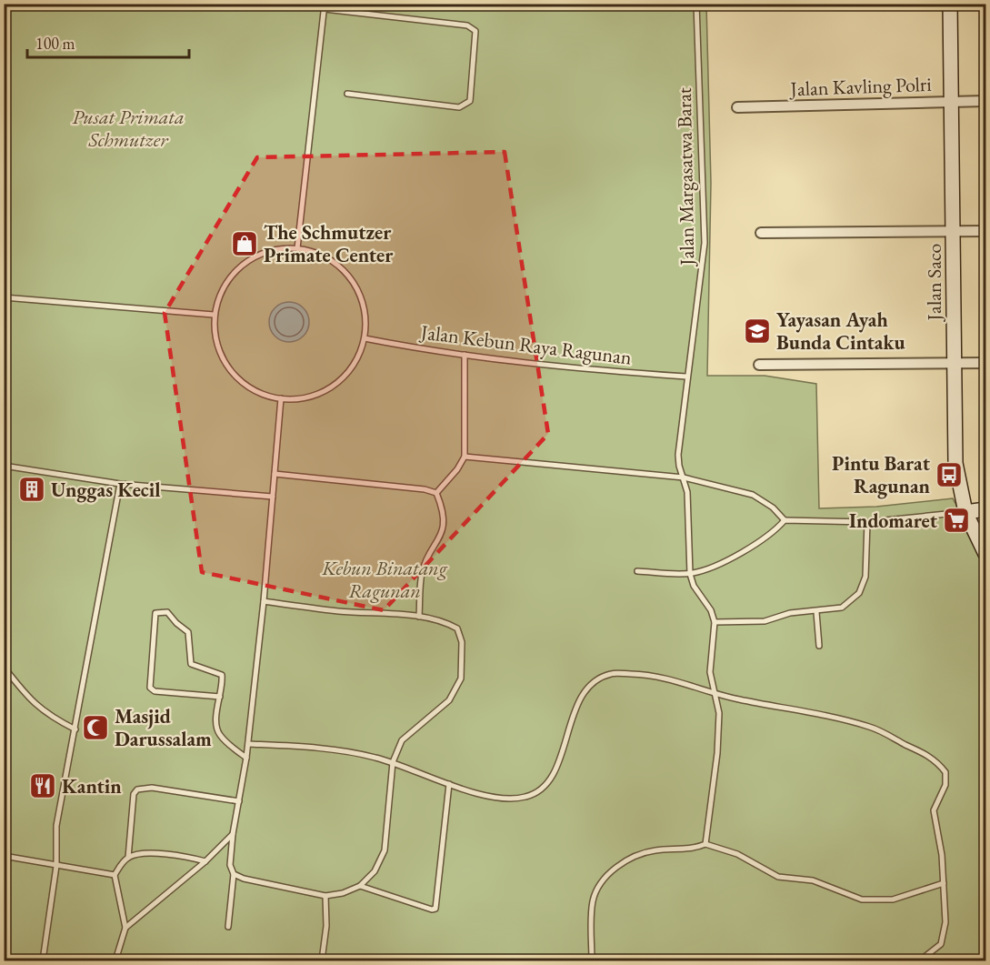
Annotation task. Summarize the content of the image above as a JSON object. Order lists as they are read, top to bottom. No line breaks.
{"streets":{"main road":["Jalan Saco"],"street":["Jalan Kavling Polri"],"lane":["Jalan Margasatwa Barat","Jalan Kebun Raya Ragunan"]},"crossings":[["Jalan Kavling Polri","Jalan Saco"],["Jalan Margasatwa Barat","Jalan Kebun Raya Ragunan"]],"parks":["Pusat Primata Schmutzer","Kebun Binatang Ragunan"],"places":{"shop":["The Schmutzer Primate Center"],"school or university":["Yayasan Ayah Bunda Cintaku"],"bus stop":["Pintu Barat Ragunan"],"building":["Unggas Kecil"],"supermarket":["Indomaret"],"mosque":["Masjid Darussalam"],"restaurant":["Kantin"]},"scale_bar":"100 m"}
